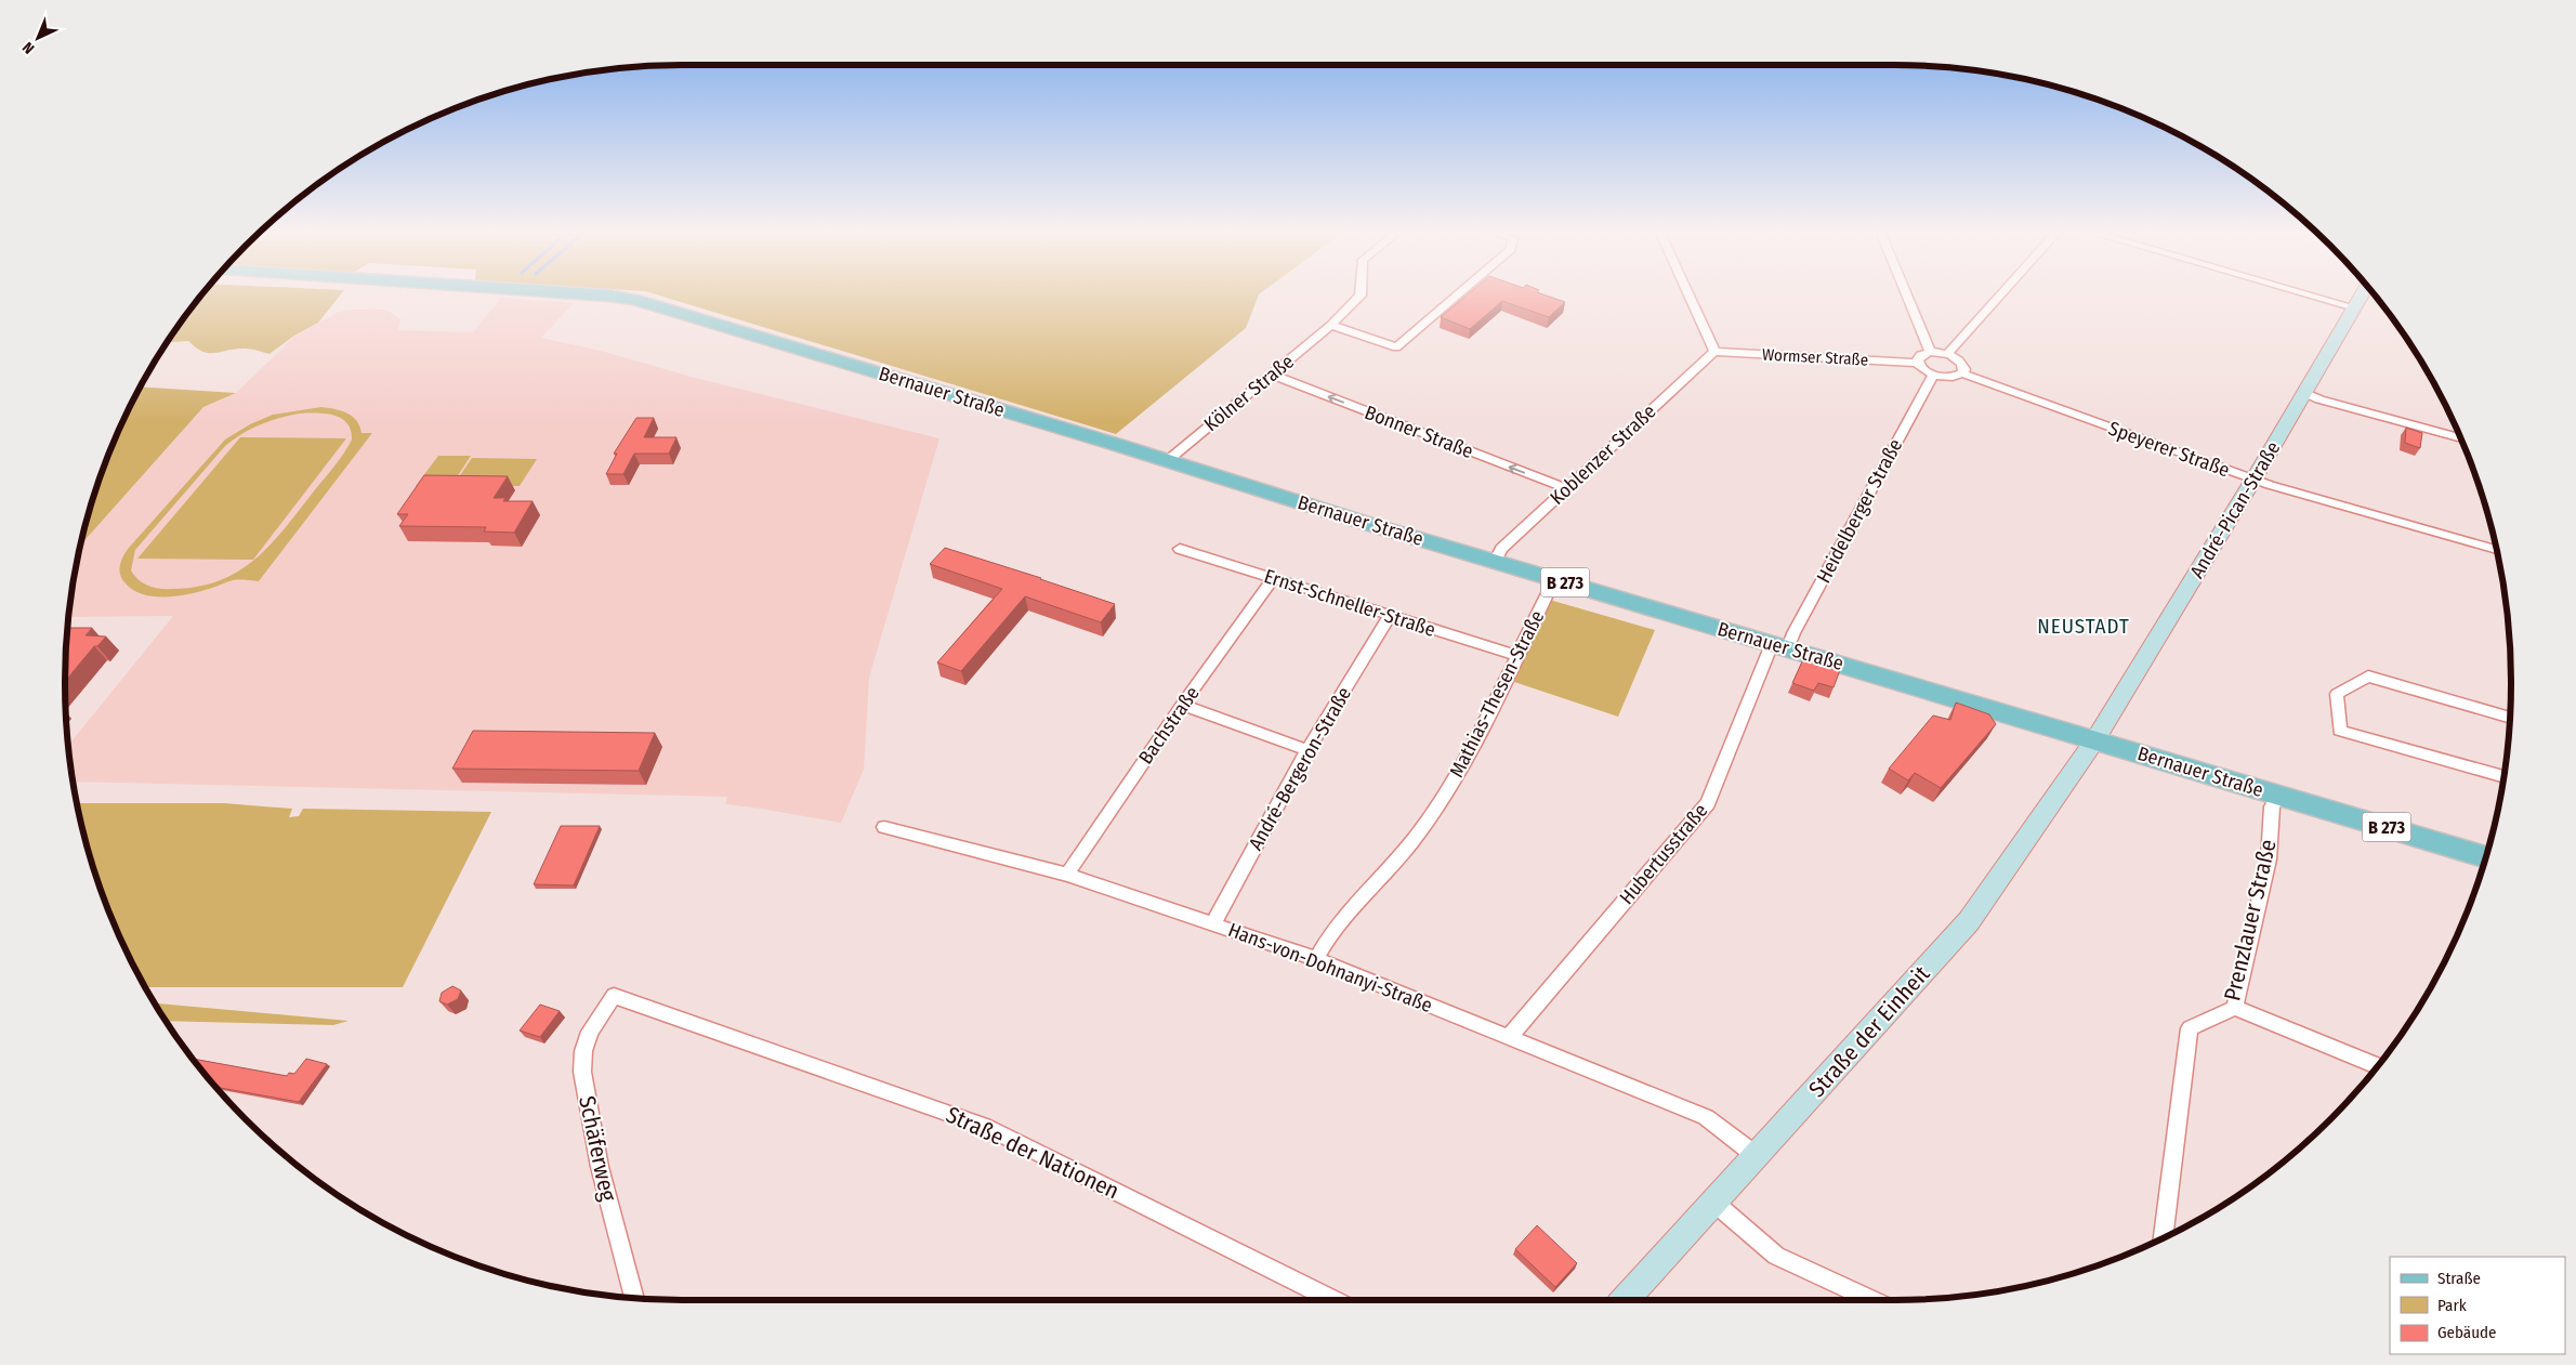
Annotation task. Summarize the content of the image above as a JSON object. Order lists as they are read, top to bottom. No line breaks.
{"streets":{"main road":["Bernauer Straße","B 273"],"street":["Wormser Straße","Kölner Straße","Bonner Straße","Speyerer Straße","Koblenzer Straße","André-Pican-Straße","Heidelberger Straße","Ernst-Schneller-Straße","Mathias-Thesen-Straße","Bachstraße","André-Bergeron-Straße","Hubertusstraße","Prenzlauer Straße","Hans-von-Dohnanyi-Straße","Straße der Einheit","Schäferweg","Straße der Nationen"]},"crossings":[["Wormser Straße","Koblenzer Straße"],["Bernauer Straße","Kölner Straße"],["Bernauer Straße","Koblenzer Straße"],["Bernauer Straße","André-Pican-Straße"],["Bernauer Straße","Heidelberger Straße"],["Bernauer Straße","Mathias-Thesen-Straße"],["Bernauer Straße","Hubertusstraße"],["Bernauer Straße","Prenzlauer Straße"],["Bernauer Straße","Straße der Einheit"],["Kölner Straße","Bonner Straße"],["Bonner Straße","Koblenzer Straße"],["Speyerer Straße","André-Pican-Straße"],["André-Pican-Straße","Straße der Einheit"],["Heidelberger Straße","Hubertusstraße"],["Ernst-Schneller-Straße","Mathias-Thesen-Straße"],["Ernst-Schneller-Straße","Bachstraße"],["Ernst-Schneller-Straße","André-Bergeron-Straße"],["Mathias-Thesen-Straße","Hans-von-Dohnanyi-Straße"],["Bachstraße","Hans-von-Dohnanyi-Straße"],["André-Bergeron-Straße","Hans-von-Dohnanyi-Straße"],["Hubertusstraße","Hans-von-Dohnanyi-Straße"],["Hans-von-Dohnanyi-Straße","Straße der Einheit"],["Schäferweg","Straße der Nationen"]],"one_way":["Bonner Straße"],"districts":["NEUSTADT"],"legend":["Straße","Park","Gebäude"],"north":"bottom left"}
